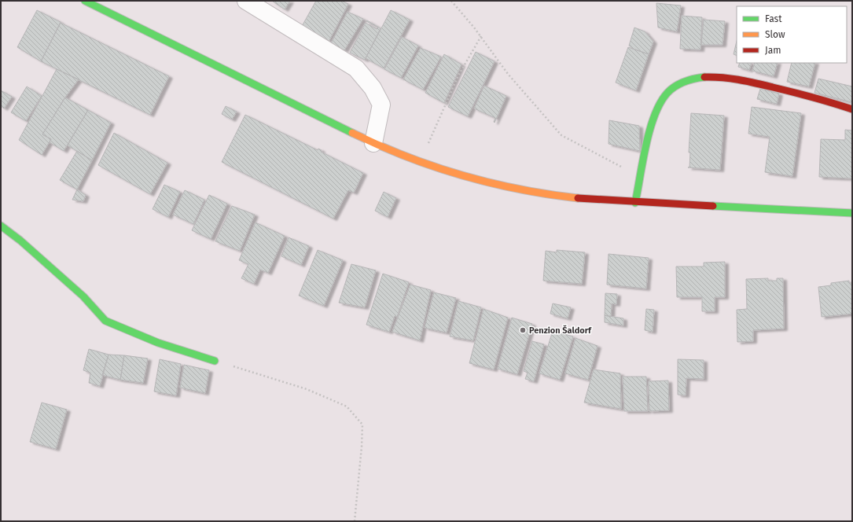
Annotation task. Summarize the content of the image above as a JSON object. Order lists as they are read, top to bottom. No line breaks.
{"places":["Penzion Šaldorf"],"legend":["Fast","Slow","Jam"]}
